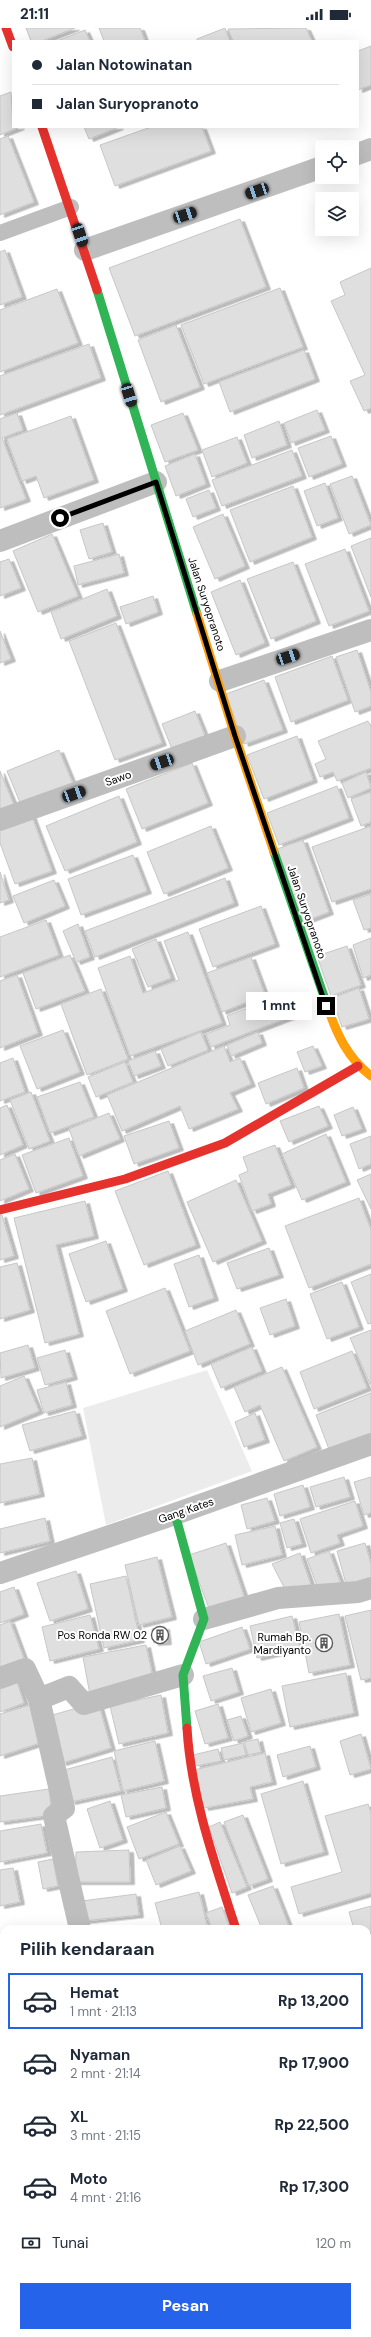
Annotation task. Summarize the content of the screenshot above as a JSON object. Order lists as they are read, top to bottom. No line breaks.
{"streets":{"main road":["Jalan Suryopranoto"],"street":["Sawo","Gang Kates"]},"crossings":[["Jalan Suryopranoto","Sawo"]],"places":{"building":["Pos Ronda RW 02","Rumah Bp. Mardiyanto"]},"page":{"status":"21:11","banner":["Jalan Notowinatan","Jalan Suryopranoto"],"bubble":"1 mnt","heading":"Pilih kendaraan","list":[{"name":"Hemat","note":"1 mnt · 21:13","value":"Rp 13,200"},{"name":"Nyaman","note":"2 mnt · 21:14","value":"Rp 17,900"},{"name":"XL","note":"3 mnt · 21:15","value":"Rp 22,500"},{"name":"Moto","note":"4 mnt · 21:16","value":"Rp 17,300"}],"pay":["Tunai","120 m"],"buttons":"Pesan"}}
